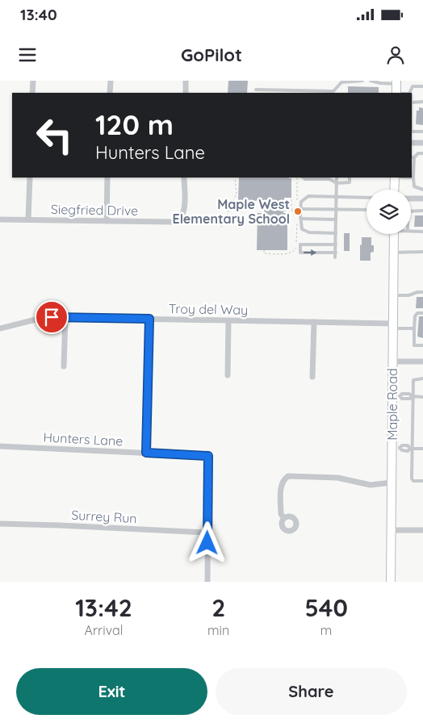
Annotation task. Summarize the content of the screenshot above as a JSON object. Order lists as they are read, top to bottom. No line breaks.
{"streets":{"main road":["Maple Road"],"street":["Siegfried Drive","Troy del Way","Hunters Lane","Surrey Run"]},"crossings":[["Troy del Way","Maple Road"],["Hunters Lane","Surrey Run"]],"places":["Maple West Elementary School"],"page":{"status":"13:40","header":"GoPilot","turn":["120 m","Hunters Lane"],"eta":["13:42","Arrival","2","min","540","m"],"buttons":["Exit","Share"]}}
